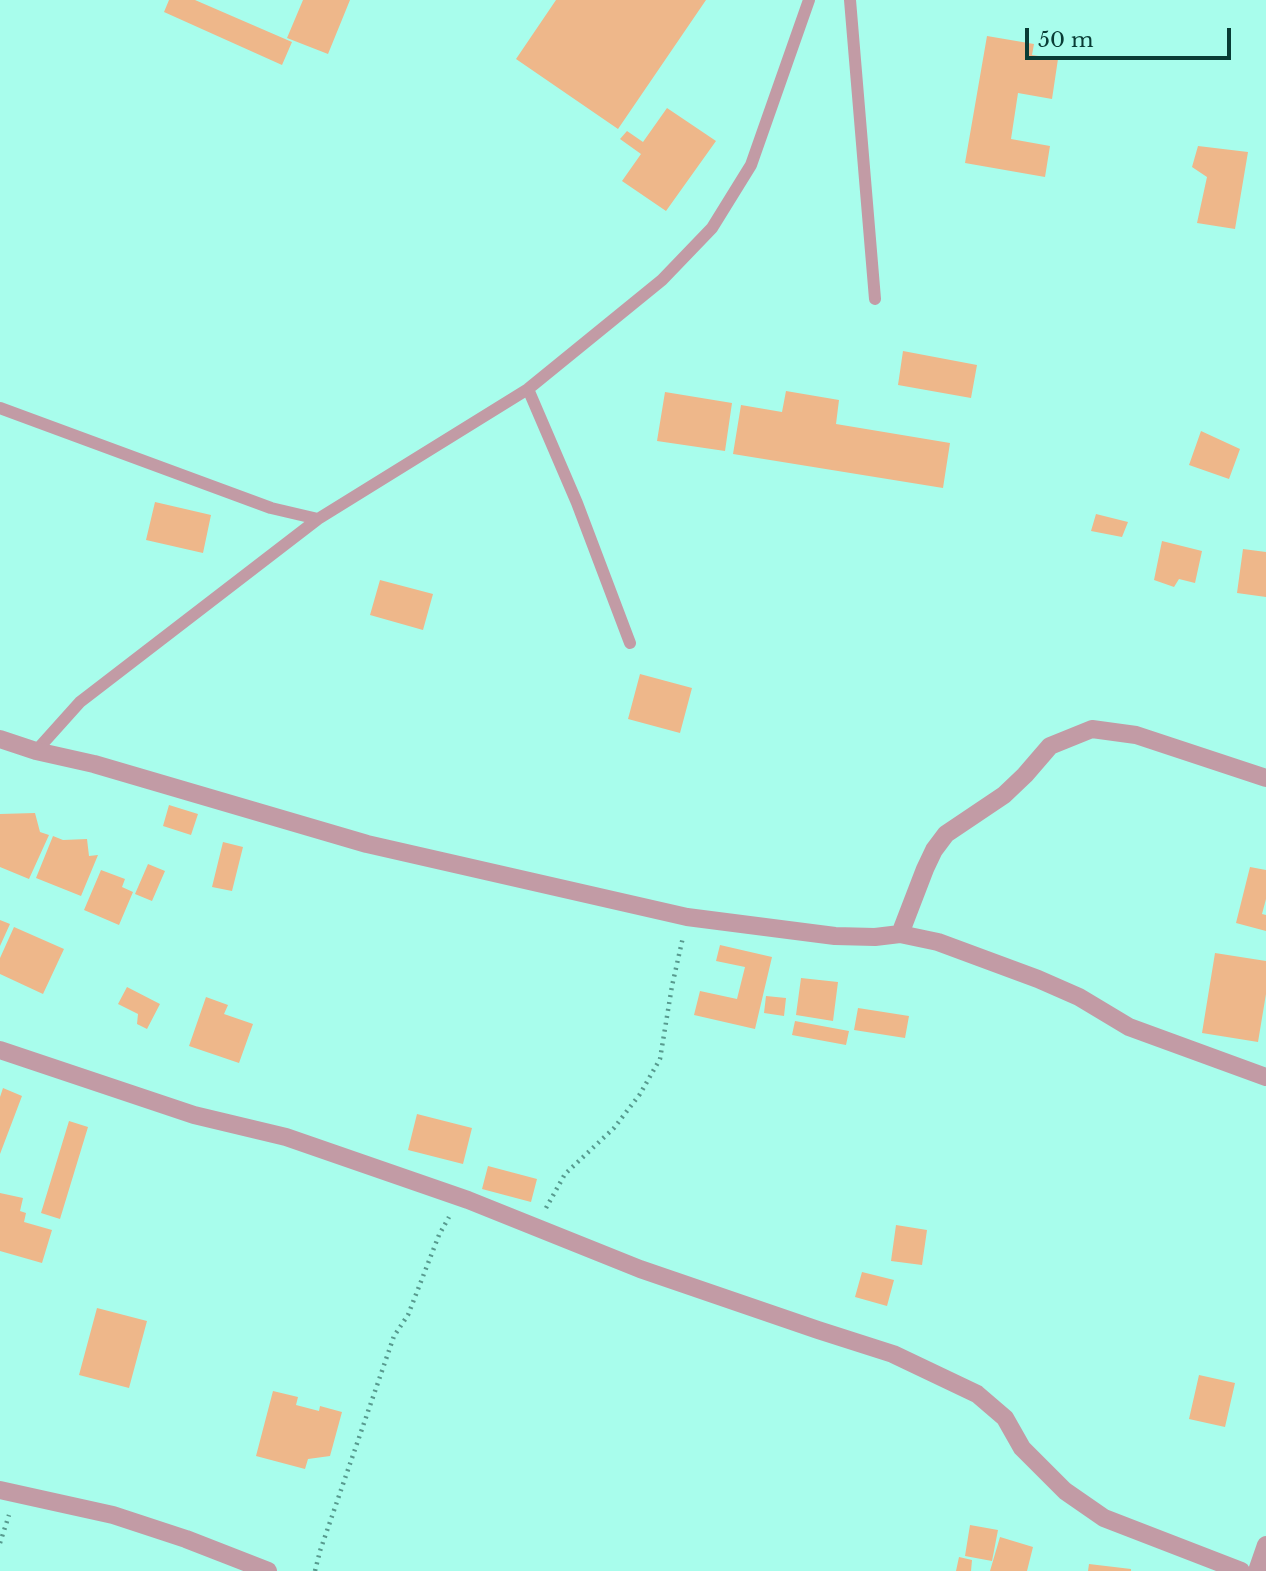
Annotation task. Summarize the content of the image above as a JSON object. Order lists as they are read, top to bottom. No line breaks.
{"scale_bar":"50 m"}
